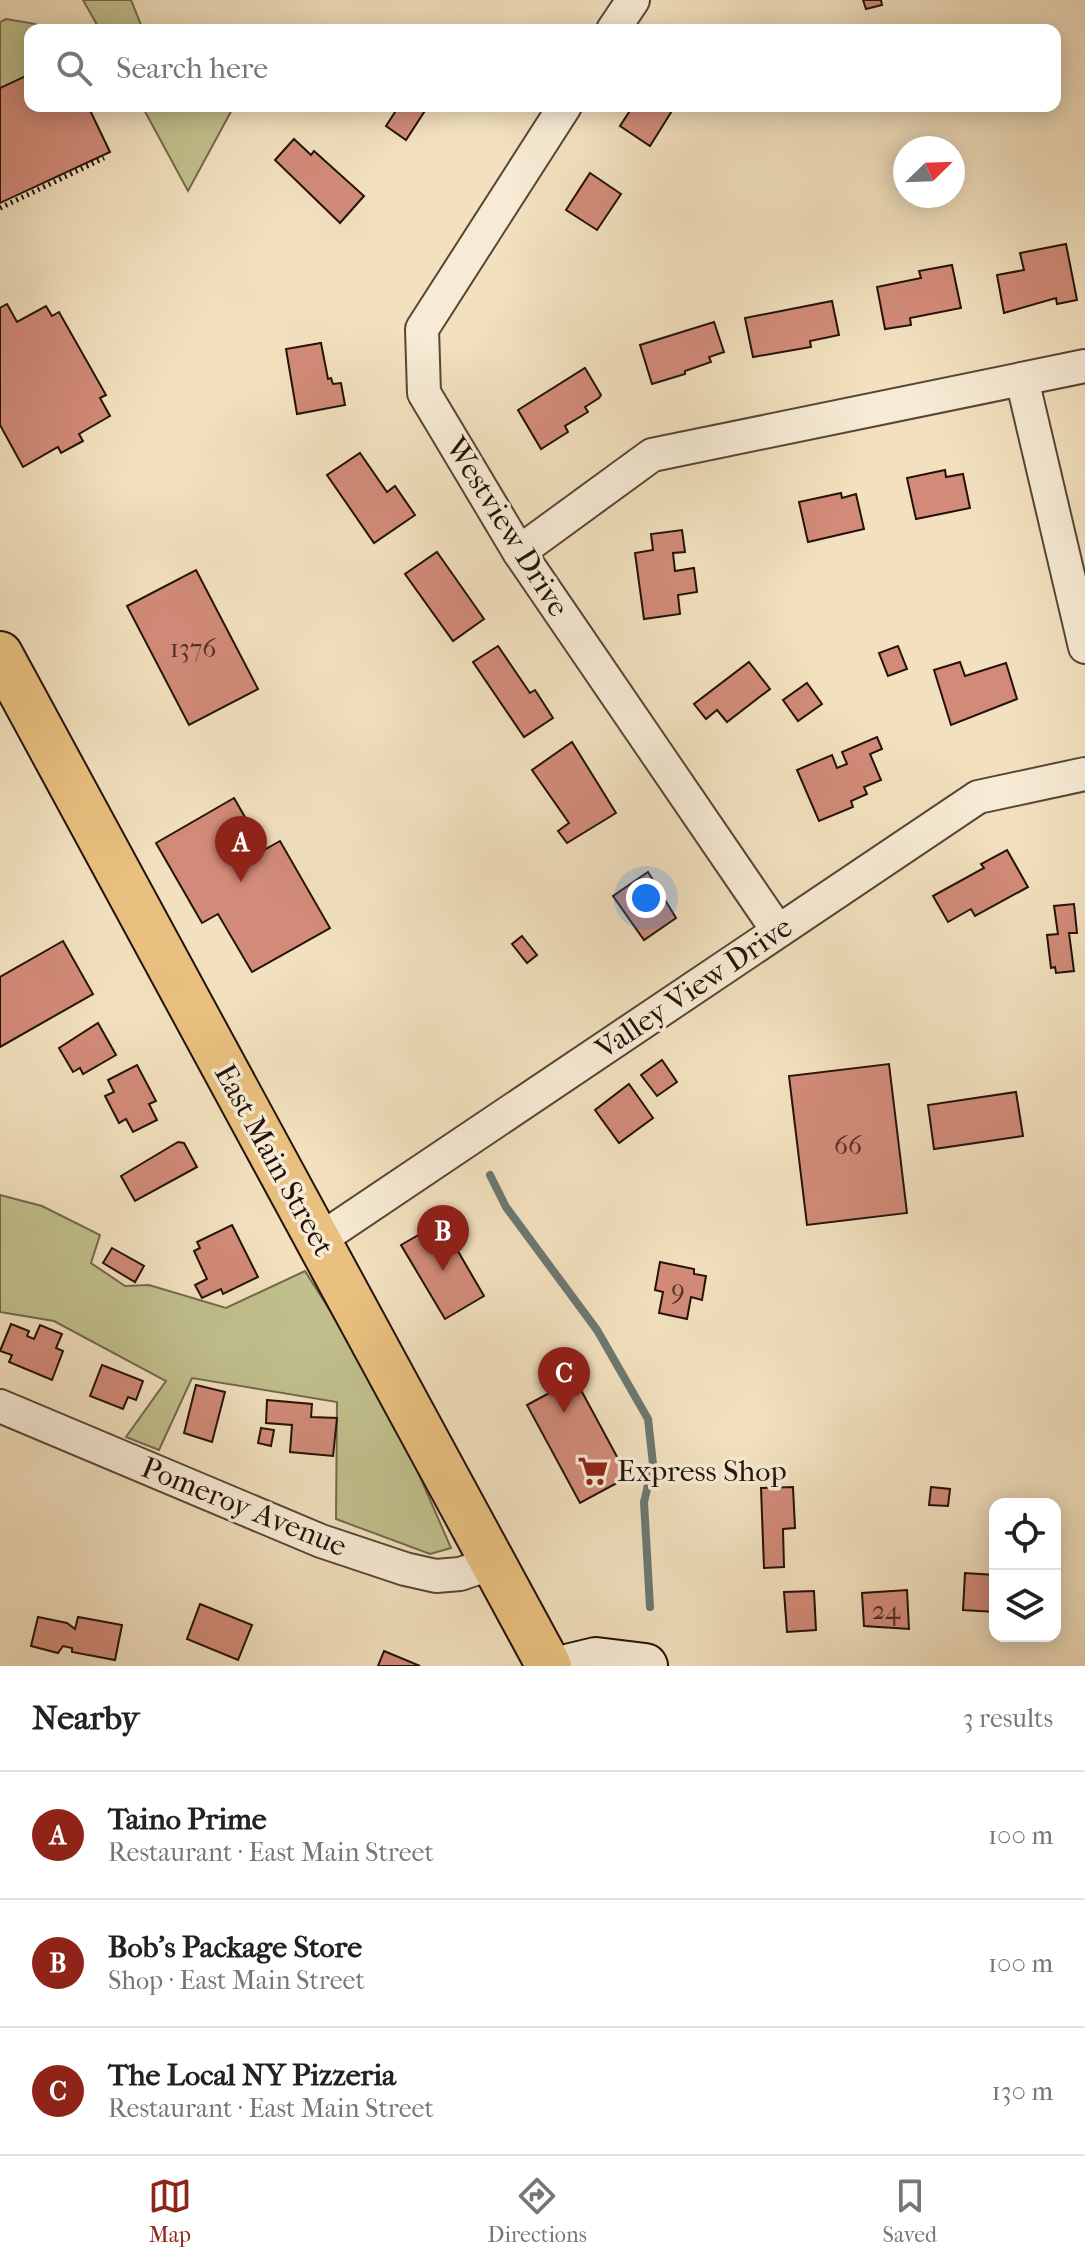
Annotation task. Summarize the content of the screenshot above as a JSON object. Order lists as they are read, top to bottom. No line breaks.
{"streets":{"main road":["East Main Street"],"street":["Westview Drive","Valley View Drive","Pomeroy Avenue"]},"crossings":[["Westview Drive","Valley View Drive"],["Valley View Drive","East Main Street"],["East Main Street","Pomeroy Avenue"]],"places":{"supermarket":["Express Shop"]},"house_numbers":["1376","66","9","24"],"north":"top right","page":{"search":"Search here","pins":["A","B","C"],"heading":["Nearby","3 results"],"list":[{"mark":"A","name":"Taino Prime","note":"Restaurant · East Main Street","value":"100 m"},{"mark":"B","name":"Bob's Package Store","note":"Shop · East Main Street","value":"100 m"},{"mark":"C","name":"The Local NY Pizzeria","note":"Restaurant · East Main Street","value":"130 m"}],"nav":["Map","Directions","Saved"]}}
